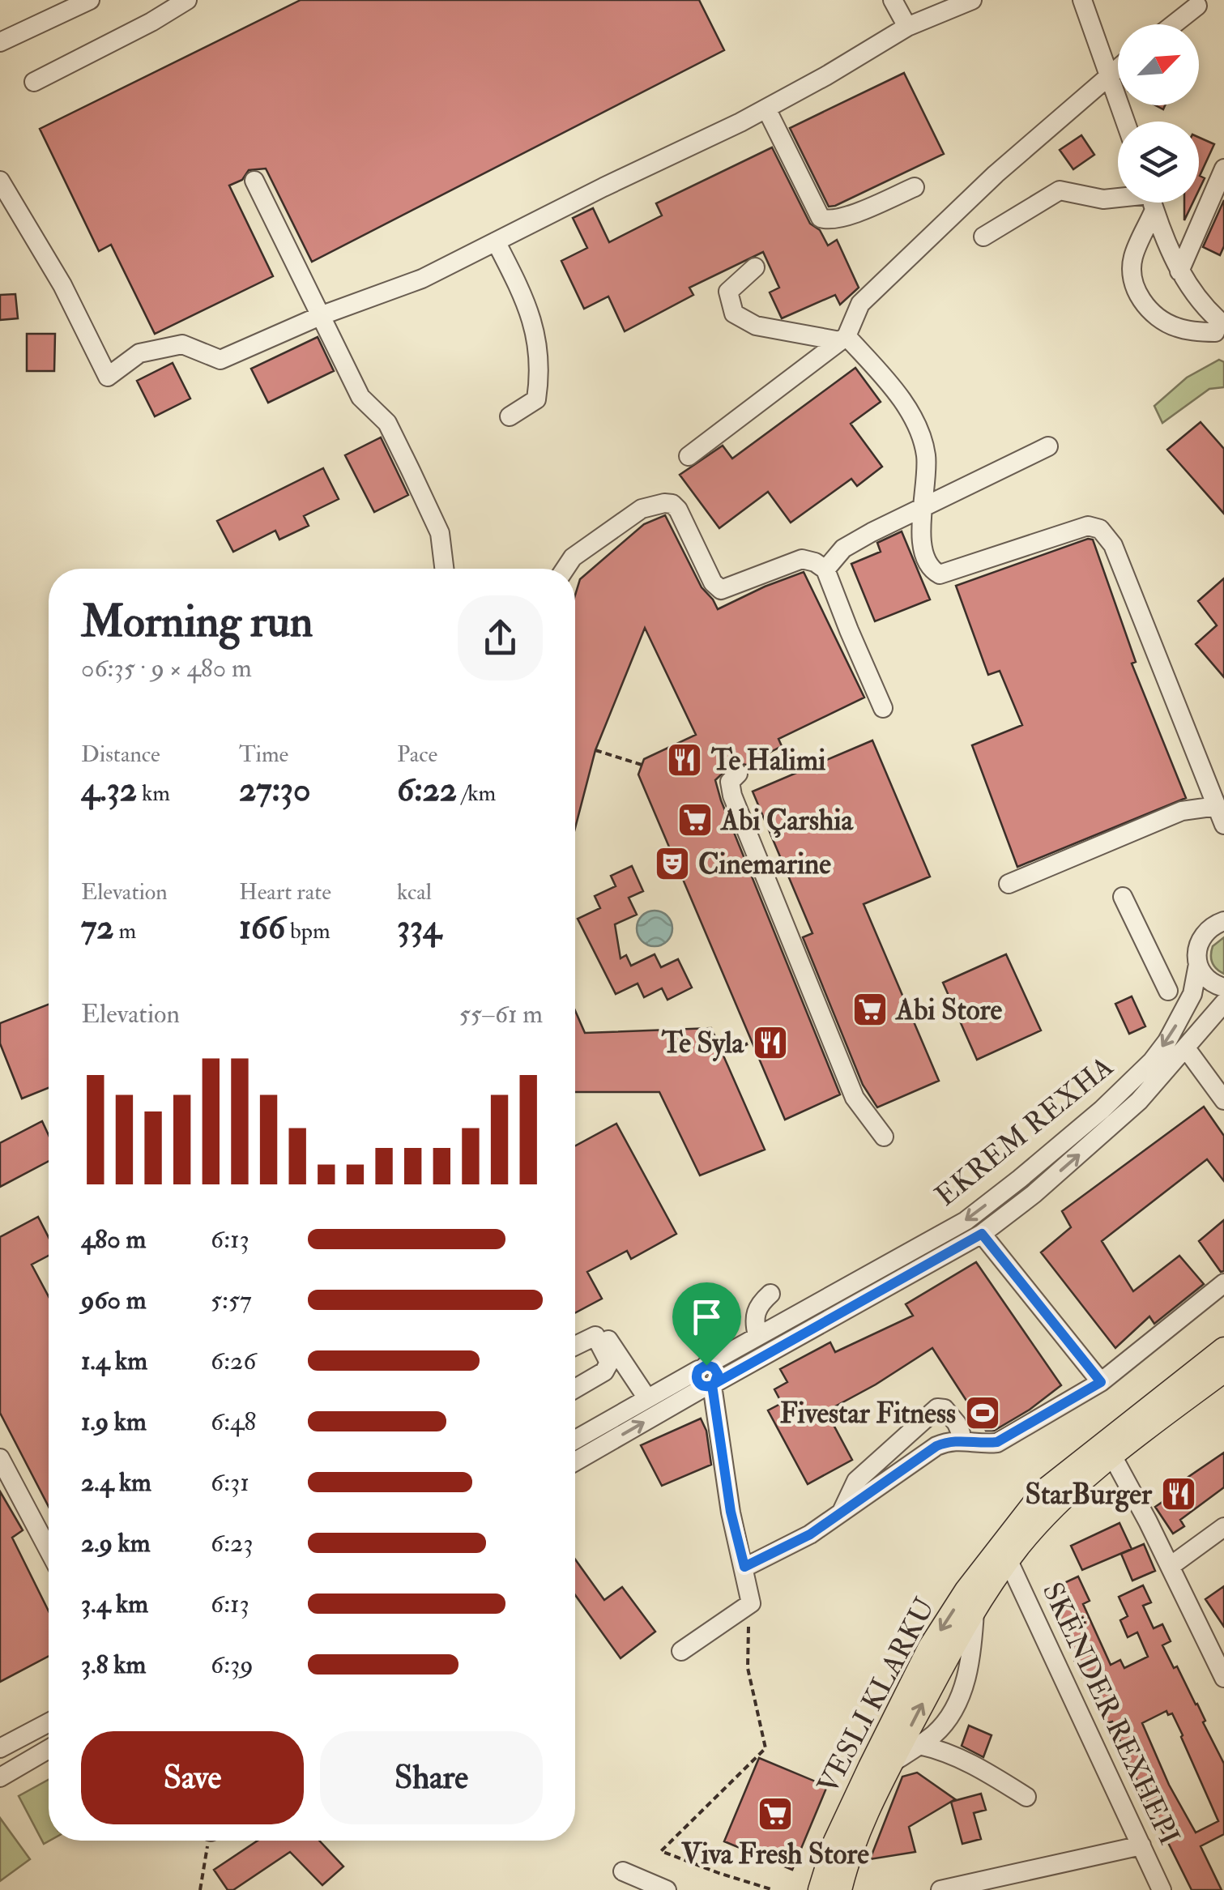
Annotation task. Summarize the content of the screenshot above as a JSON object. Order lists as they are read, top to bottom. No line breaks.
{"streets":{"main road":["VESLI KLARKU"],"street":["EKREM REXHA","SKËNDER REXHEPI"]},"crossings":[["VESLI KLARKU","SKËNDER REXHEPI"]],"places":{"restaurant":["Te Halimi","Te Syla","StarBurger"],"supermarket":["Abi Çarshia","Abi Store","Viva Fresh Store"],"theatre":["Cinemarine"],"sports":["Fivestar Fitness"]},"north":"top right","page":{"heading":["Morning run","06:35 · 9 × 480 m"],"stats":[["Distance","4.32 km"],["Time","27:30"],["Pace","6:22 /km"],["Elevation","72 m"],["Heart rate","166 bpm"],["kcal","334"]],"chart":["Elevation","55–61 m"],"list":[{"name":"480 m","note":"6:13"},{"name":"960 m","note":"5:57"},{"name":"1.4 km","note":"6:26"},{"name":"1.9 km","note":"6:48"},{"name":"2.4 km","note":"6:31"},{"name":"2.9 km","note":"6:23"},{"name":"3.4 km","note":"6:13"},{"name":"3.8 km","note":"6:39"}],"buttons":["Save","Share"]}}
